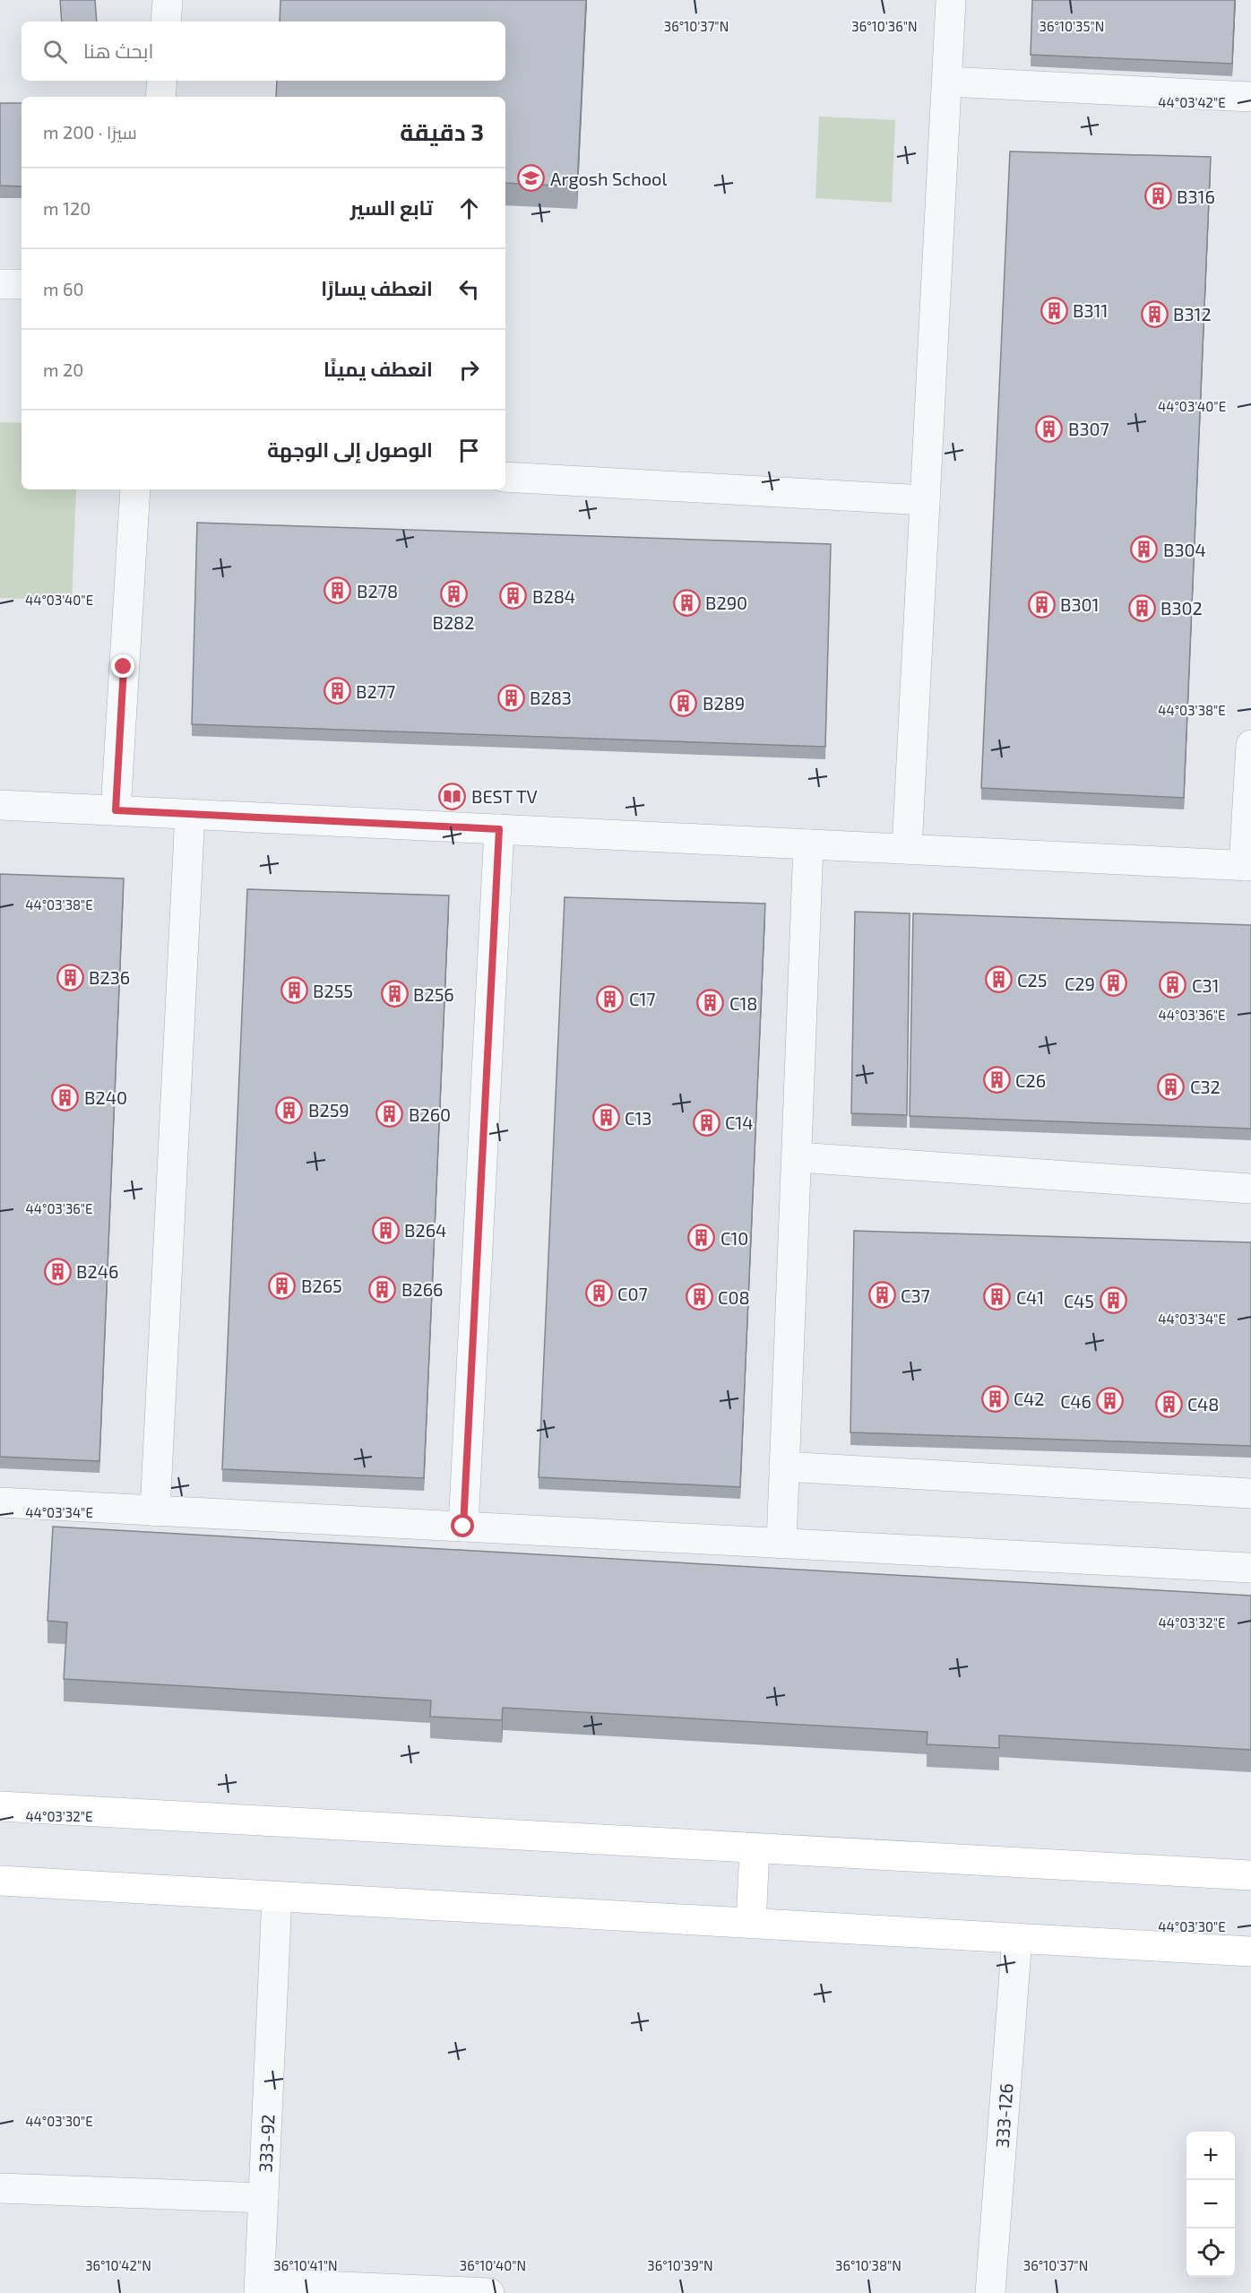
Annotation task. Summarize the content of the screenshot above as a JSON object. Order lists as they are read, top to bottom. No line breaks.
{"streets":{"street":["333-126","333-92"]},"places":{"school or university":["Argosh School"],"building":["B316","B311","B312","B307","B304","B278","B282","B284","B290","B301","B302","B277","B283","B289","B236","C25","C29","C31","B255","B256","C17","C18","C26","C32","B240","B259","B260","C13","C14","B264","C10","B246","B265","B266","C07","C37","C08","C41","C45","C42","C46","C48"],"library":["BEST TV"]},"page":{"search":"ابحث هنا","heading":["3 دقيقة","سيرًا · 200 m"],"list":[["تابع السير","120 m"],["انعطف يسارًا","60 m"],["انعطف يمينًا","20 m"],"الوصول إلى الوجهة"],"map_buttons":["+","−"]},"coordinates":["36°10'37\"N","36°10'36\"N","36°10'35\"N","44°03'42\"E","44°03'40\"E","44°03'38\"E","44°03'36\"E","44°03'34\"E","44°03'32\"E","44°03'30\"E","36°10'42\"N","36°10'41\"N","36°10'40\"N","36°10'39\"N","36°10'38\"N"]}
